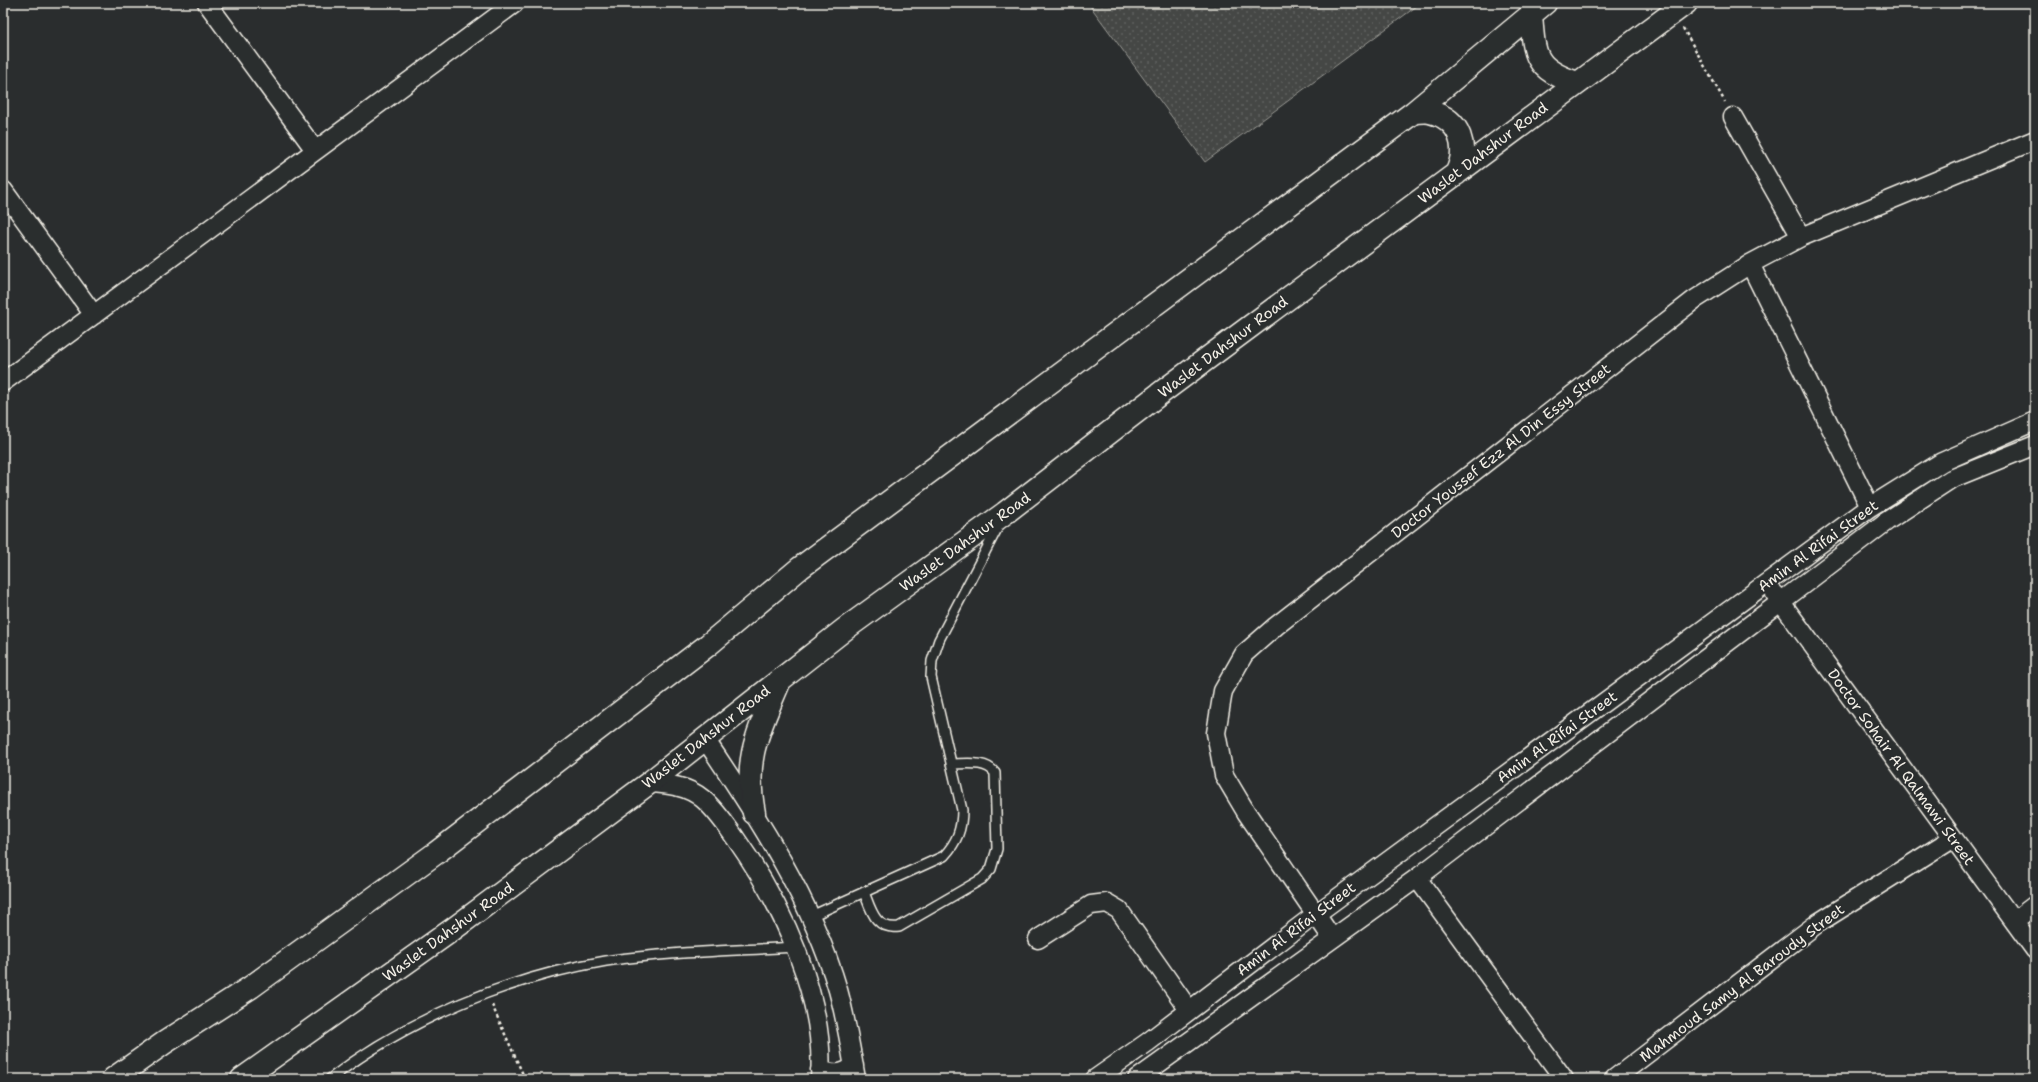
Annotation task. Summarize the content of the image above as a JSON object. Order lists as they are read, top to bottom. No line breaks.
{"streets":{"main road":["Waslet Dahshur Road"],"street":["Doctor Youssef Ezz Al Din Essy Street","Amin Al Rifai Street","Doctor Sohair Al Qalmawi Street","Mahmoud Samy Al Baroudy Street"]},"crossings":[["Doctor Youssef Ezz Al Din Essy Street","Amin Al Rifai Street"],["Amin Al Rifai Street","Doctor Sohair Al Qalmawi Street"],["Doctor Sohair Al Qalmawi Street","Mahmoud Samy Al Baroudy Street"]]}
